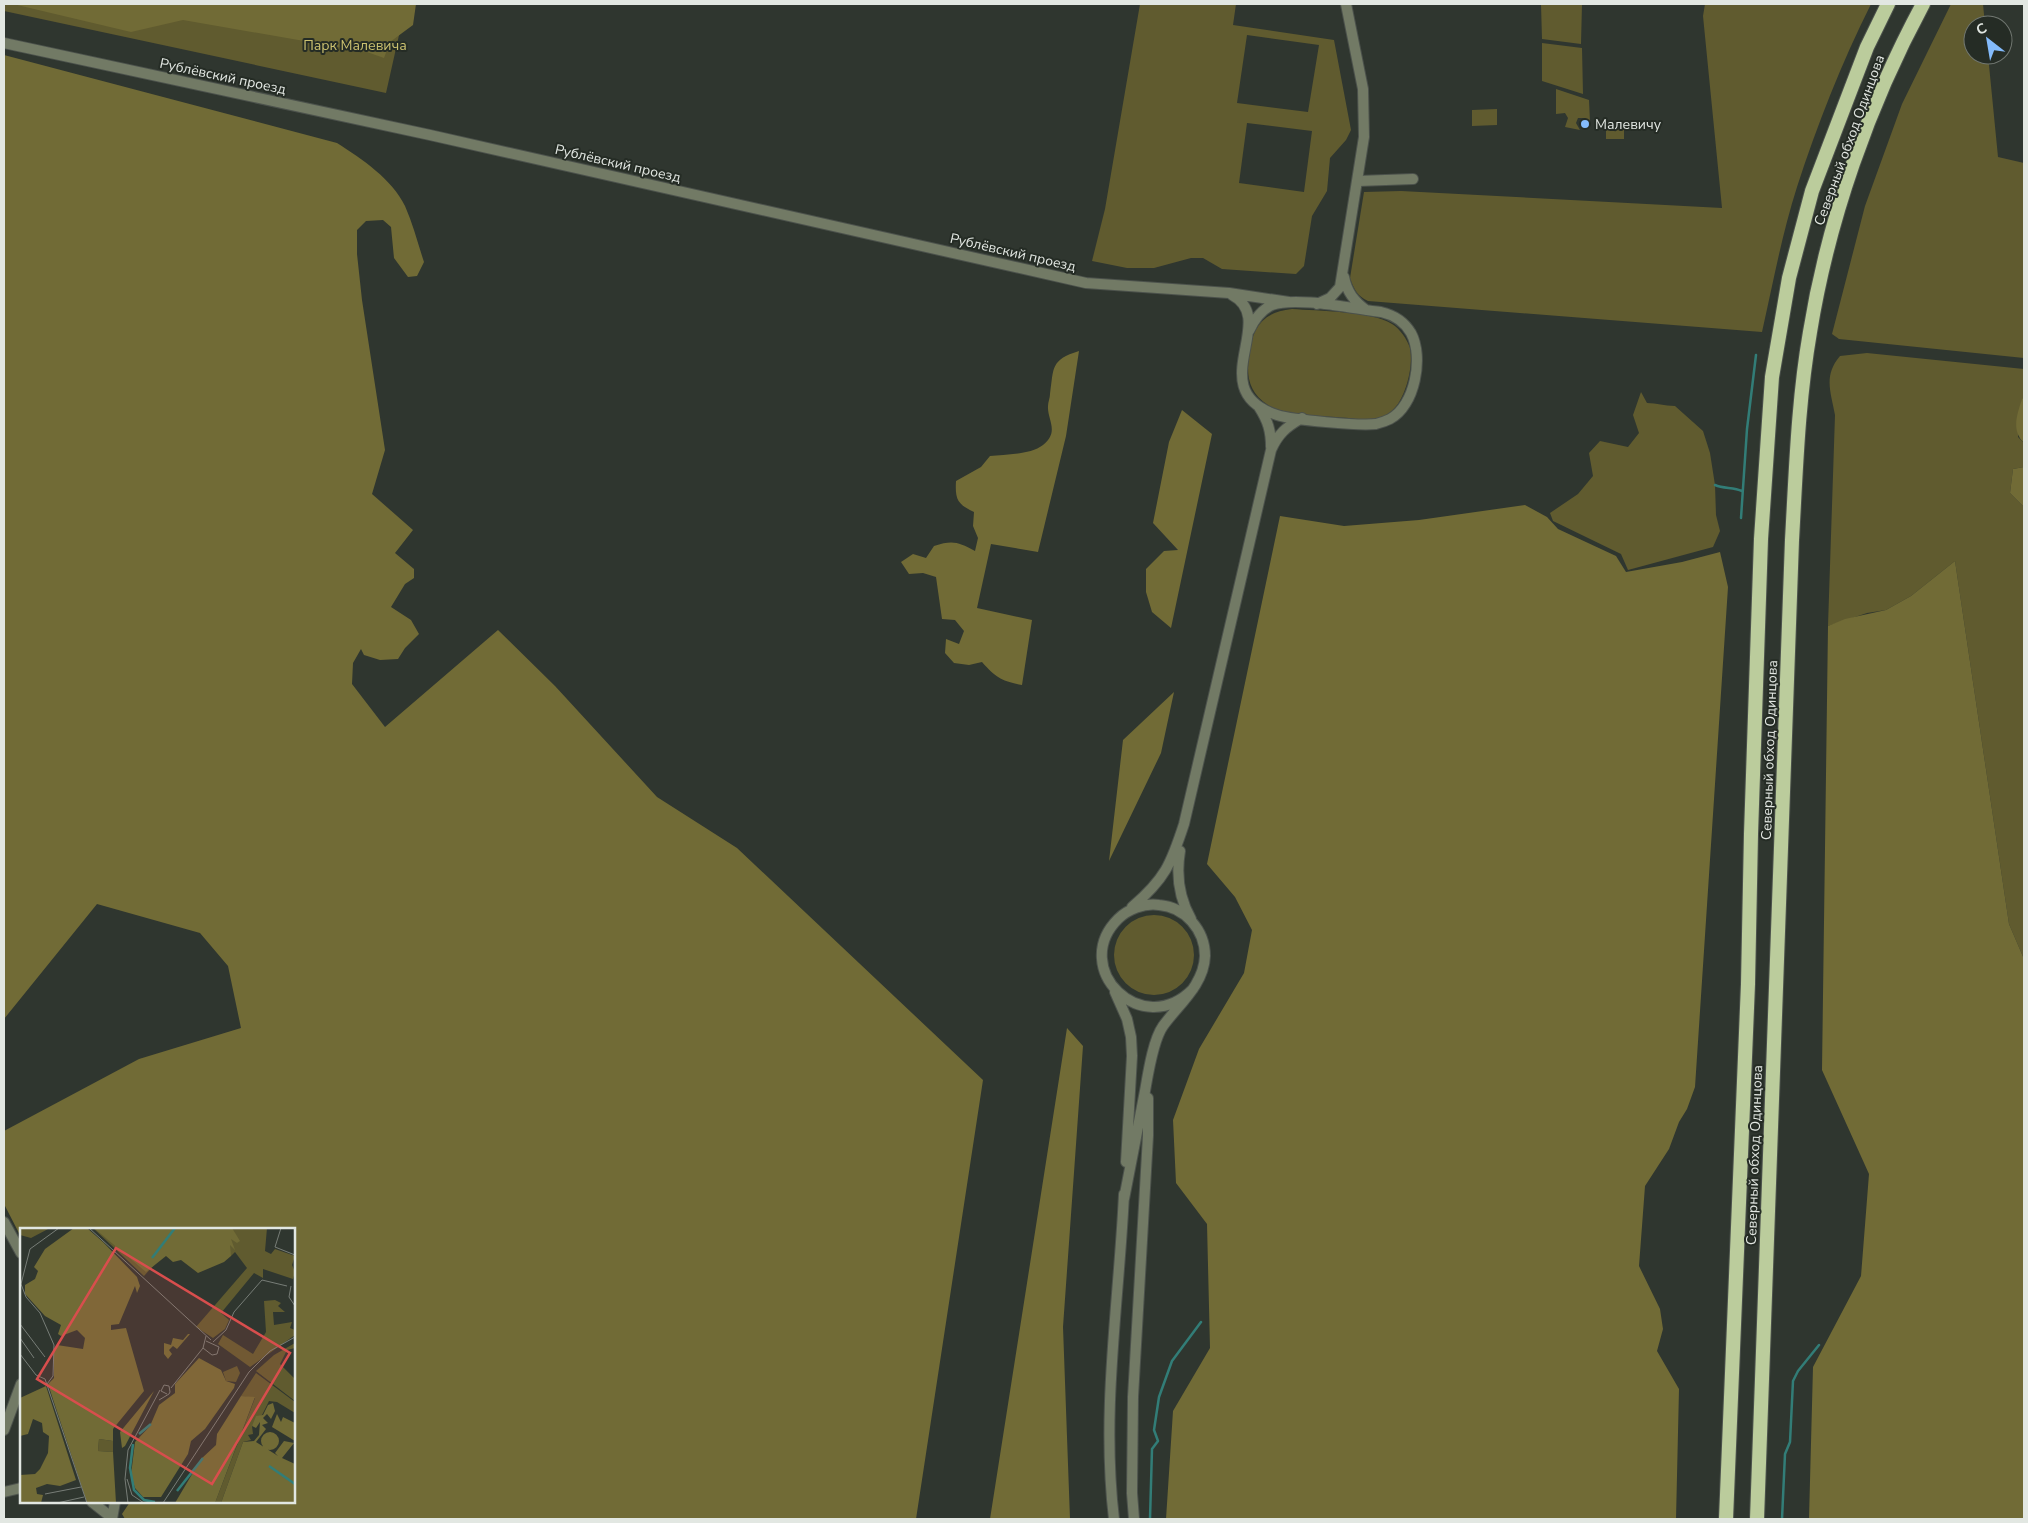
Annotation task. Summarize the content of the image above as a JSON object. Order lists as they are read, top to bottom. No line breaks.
{"streets":{"highway":["Северный обход Одинцова"],"street":["Рублёвский проезд"]},"parks":["Парк Малевича"],"places":["Малевичу"],"north":"top left"}
